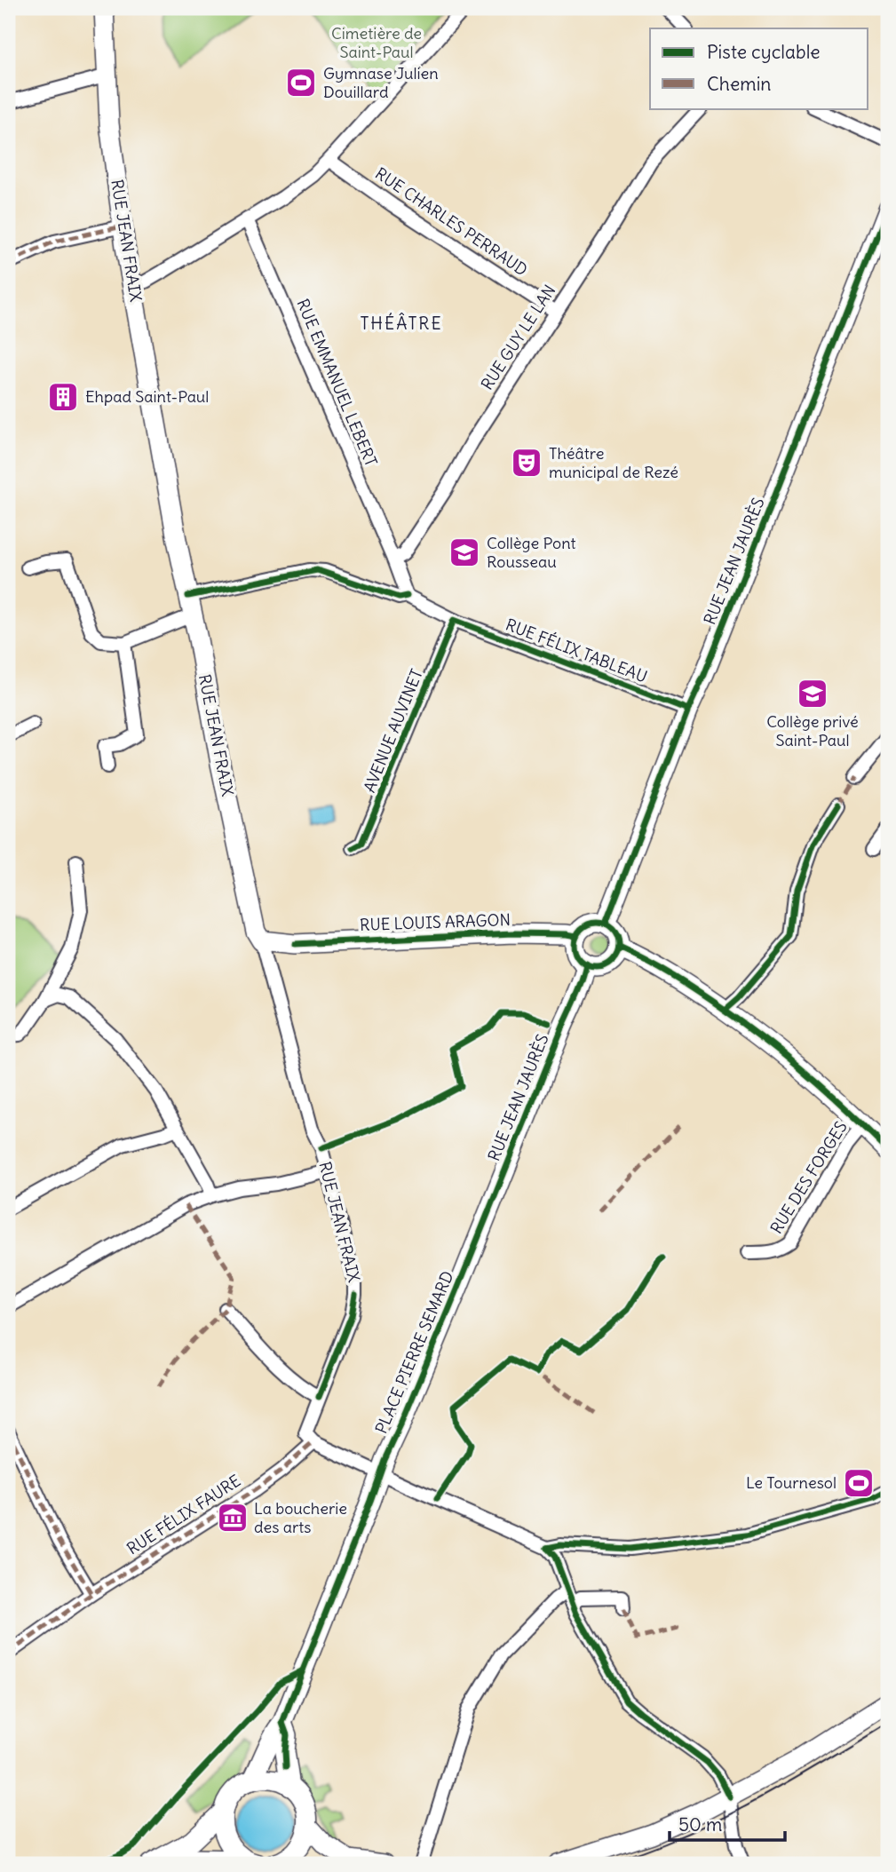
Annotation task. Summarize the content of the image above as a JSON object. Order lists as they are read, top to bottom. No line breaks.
{"streets":{"main road":["RUE JEAN FRAIX","RUE JEAN JAURÈS","RUE LOUIS ARAGON","PLACE PIERRE SEMARD"],"street":["RUE CHARLES PERRAUD","RUE GUY LE LAN","RUE EMMANUEL LEBERT","RUE FÉLIX TABLEAU","AVENUE AUVINET","RUE DES FORGES","RUE FÉLIX FAURE"]},"crossings":[["RUE CHARLES PERRAUD","RUE GUY LE LAN"],["RUE JEAN FRAIX","RUE FÉLIX TABLEAU"],["RUE JEAN FRAIX","RUE LOUIS ARAGON"],["RUE JEAN FRAIX","RUE FÉLIX FAURE"],["RUE GUY LE LAN","RUE EMMANUEL LEBERT"],["RUE JEAN JAURÈS","RUE FÉLIX TABLEAU"],["RUE JEAN JAURÈS","RUE LOUIS ARAGON"],["RUE JEAN JAURÈS","PLACE PIERRE SEMARD"],["RUE FÉLIX TABLEAU","AVENUE AUVINET"]],"districts":["THÉÂTRE"],"parks":["Cimetière de Saint-Paul"],"places":{"sports":["Gymnase Julien Douillard","Le Tournesol"],"building":["Ehpad Saint-Paul"],"theatre":["Théâtre municipal de Rezé"],"school or university":["Collège Pont Rousseau","Collège privé Saint-Paul"],"museum":["La boucherie des arts"]},"legend":["Piste cyclable","Chemin"],"scale_bar":"50 m"}
